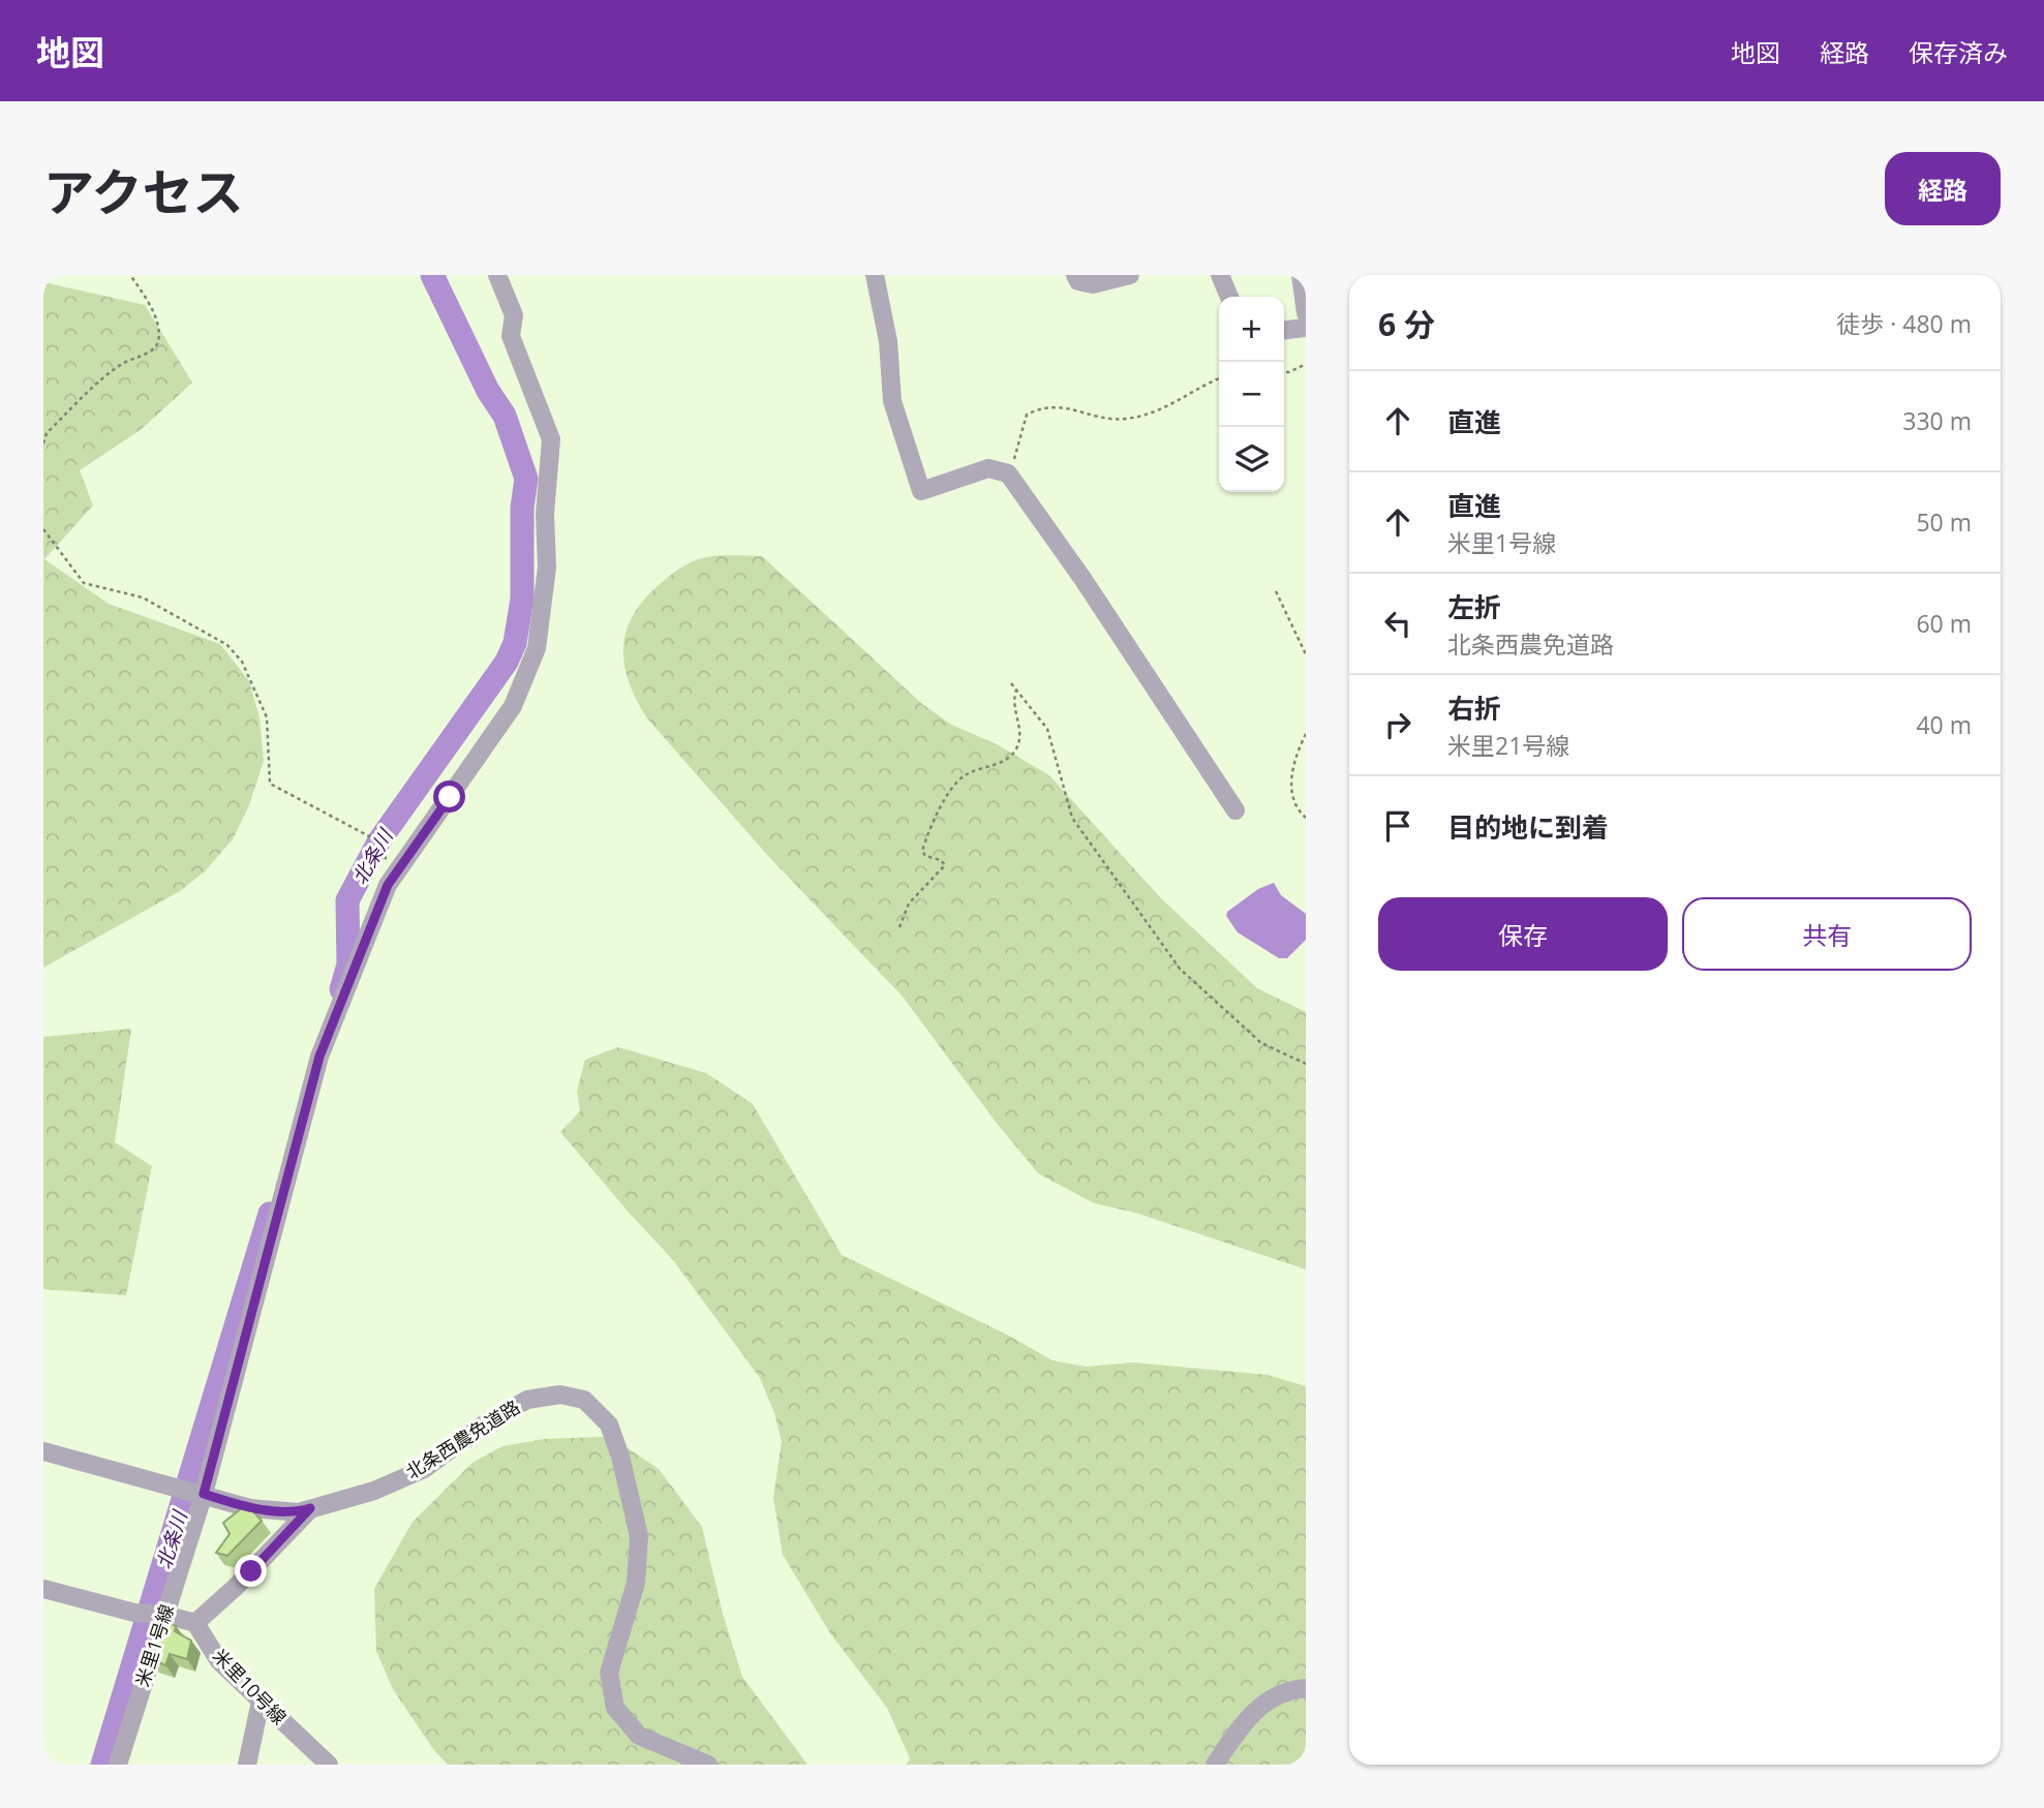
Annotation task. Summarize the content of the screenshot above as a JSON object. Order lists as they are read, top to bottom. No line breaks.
{"streets":{"street":["北条西農免道路","米里1号線","米里10号線"]},"crossings":[["北条西農免道路","米里1号線"]],"water":["北条川"],"page":{"header":"地図","nav":["地図","経路","保存済み"],"title":"アクセス","buttons":["経路",["保存","共有"]],"heading":["6 分","徒歩 · 480 m"],"map_buttons":["+","−"],"list":[["直進","330 m"],["直進","米里1号線","50 m"],["左折","北条西農免道路","60 m"],["右折","米里21号線","40 m"],"目的地に到着"]}}
